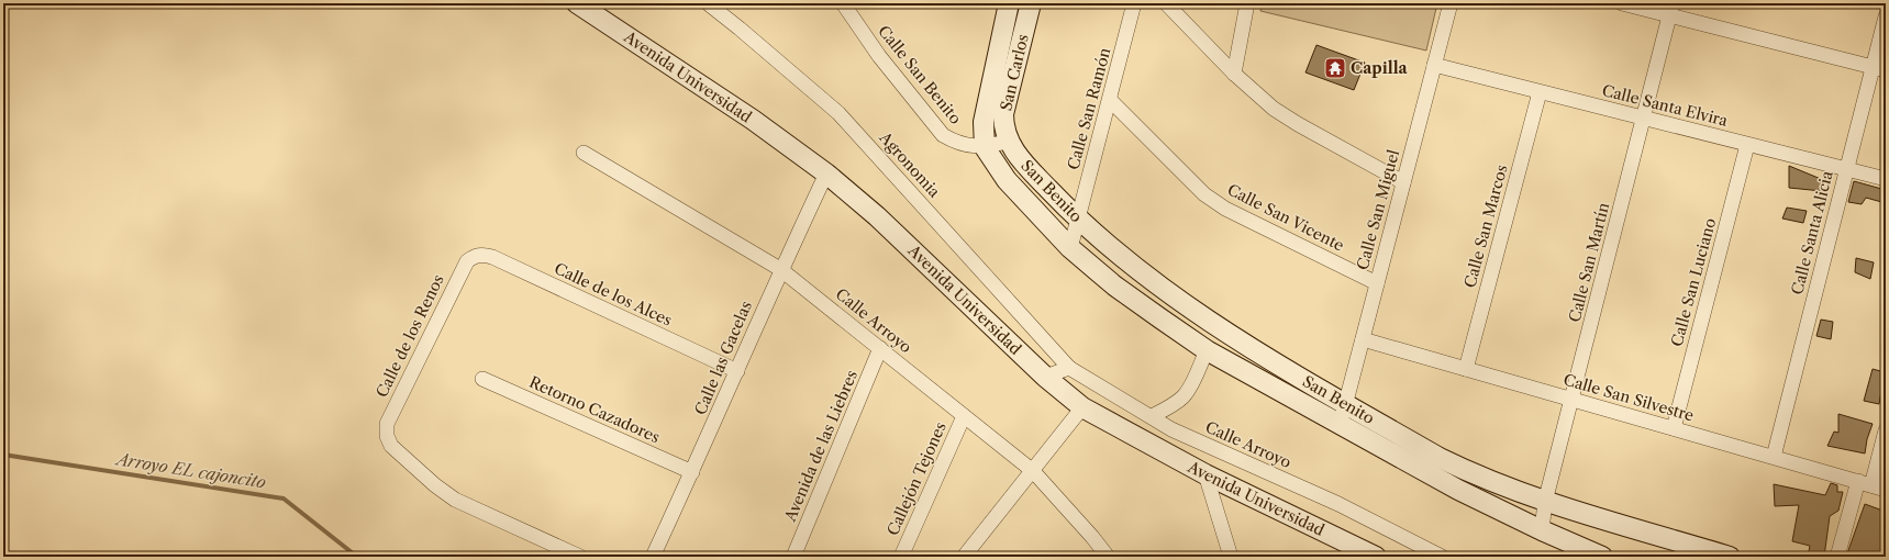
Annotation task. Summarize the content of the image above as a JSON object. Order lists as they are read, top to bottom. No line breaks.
{"streets":{"main road":["San Carlos","Avenida Universidad","San Benito"],"street":["Calle San Benito","Calle Santa Elvira","Calle San Ramón","Agronomia","Calle San Miguel","Calle San Vicente","Calle San Marcos","Calle Santa Alicia","Calle San Martín","Calle San Luciano","Calle de los Alces","Calle Arroyo","Calle de los Renos","Calle las Gacelas","Calle San Silvestre","Retorno Cazadores","Avenida de las Liebres","Callejón Tejones"]},"crossings":[["San Carlos","San Benito"],["Calle San Benito","San Benito"],["Avenida Universidad","Calle las Gacelas"],["Calle Santa Elvira","Calle San Miguel"],["Calle Santa Elvira","Calle San Marcos"],["Calle Santa Elvira","Calle Santa Alicia"],["Calle Santa Elvira","Calle San Martín"],["Calle Santa Elvira","Calle San Luciano"],["Calle San Ramón","San Benito"],["Calle San Ramón","Calle San Vicente"],["Agronomia","Calle Arroyo"],["San Benito","Calle San Miguel"],["San Benito","Calle San Martín"],["Calle San Miguel","Calle San Vicente"],["Calle San Miguel","Calle San Silvestre"],["Calle San Marcos","Calle San Silvestre"],["Calle Santa Alicia","Calle San Silvestre"],["Calle San Martín","Calle San Silvestre"],["Calle San Luciano","Calle San Silvestre"],["Calle de los Alces","Calle de los Renos"],["Calle de los Alces","Calle las Gacelas"],["Calle Arroyo","Calle las Gacelas"],["Calle Arroyo","Avenida de las Liebres"],["Calle Arroyo","Callejón Tejones"],["Calle las Gacelas","Retorno Cazadores"]],"water":["Arroyo EL cajoncito"],"places":{"temple":["Capilla"]}}
